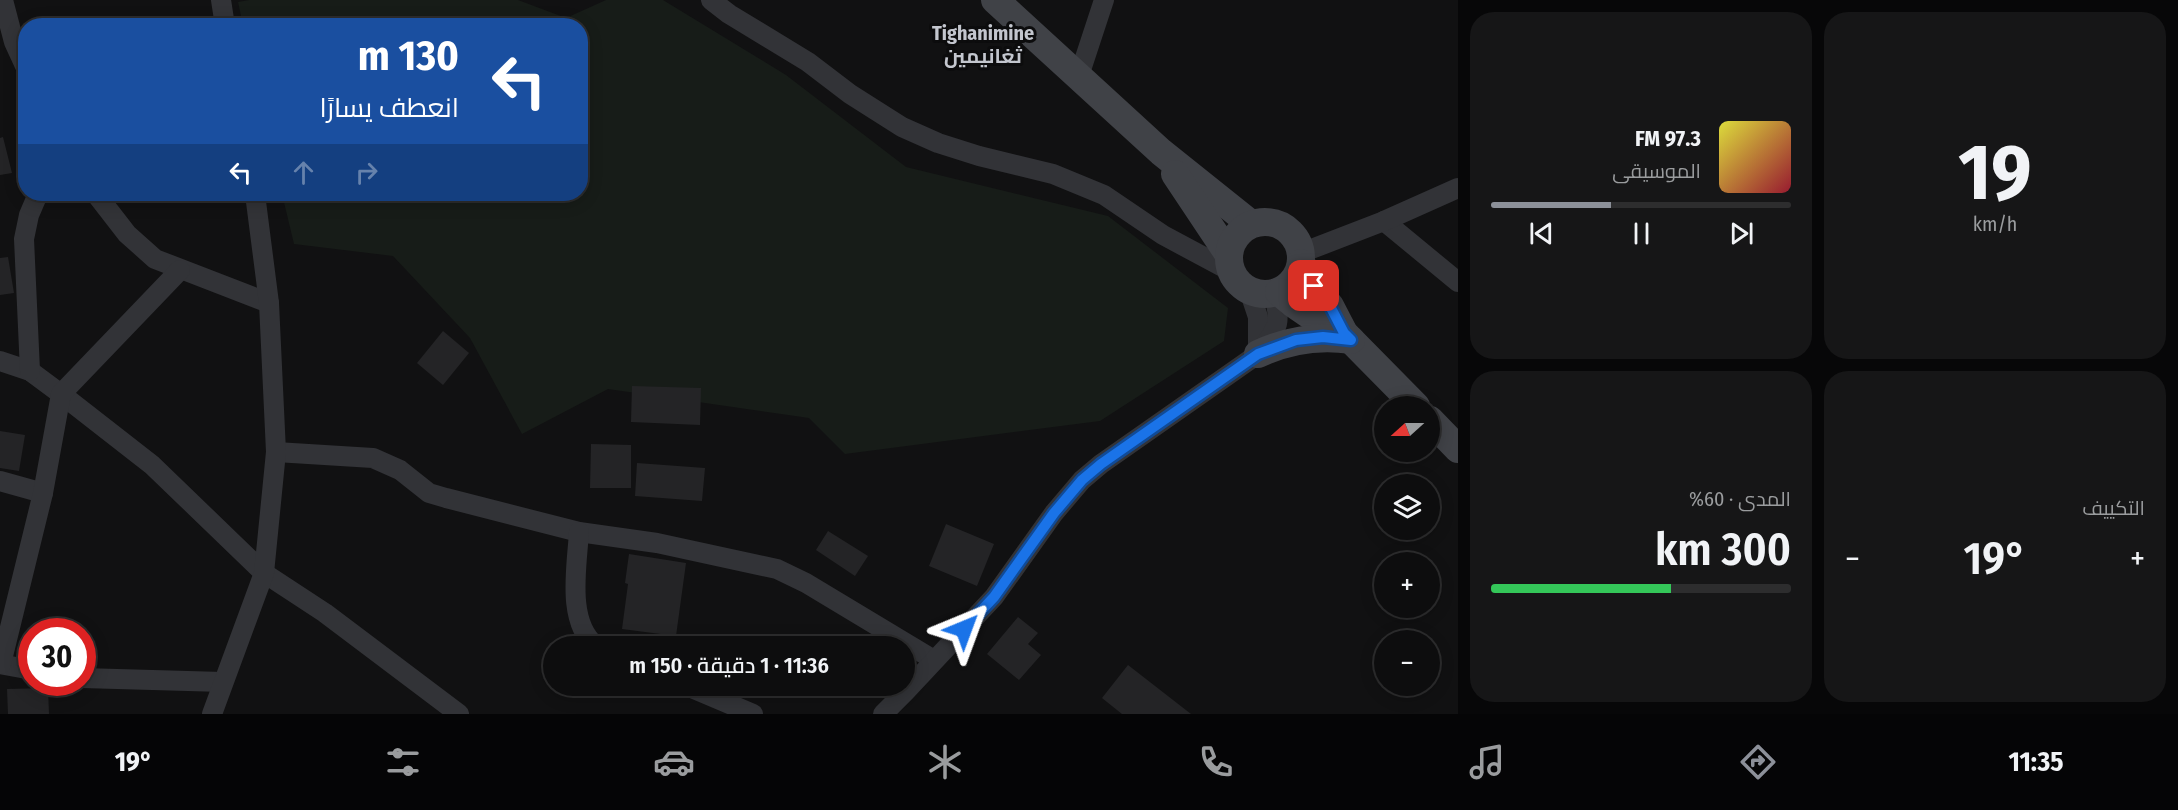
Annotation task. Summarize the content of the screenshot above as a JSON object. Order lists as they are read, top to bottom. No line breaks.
{"districts":["Tighanimine ثغانيمين"],"north":"left","page":{"tile":[["19","km/h"],"التكييف",["المدى · 60%","300 km"]],"turn":["130 m","انعطف يسارًا"],"song":["97.3 FM","الموسيقى"],"map_buttons":["+","−"],"heat":["−","19°","+"],"limit":"30","trip":"11:36 · 1 دقيقة · 150 m","tabs":["11:35","19°"]}}
